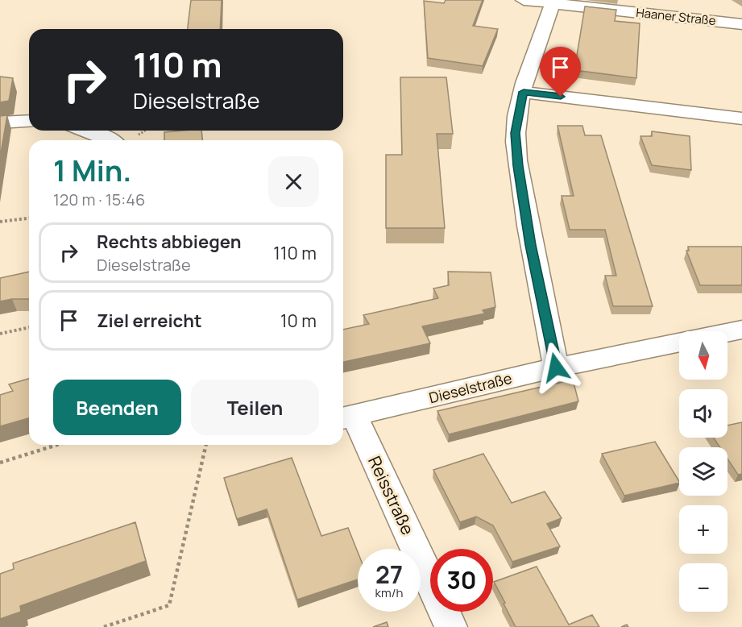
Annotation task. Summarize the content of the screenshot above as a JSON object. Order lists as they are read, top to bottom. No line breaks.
{"streets":{"street":["Haaner Straße","Dieselstraße","Reisstraße"]},"crossings":[["Dieselstraße","Reisstraße"]],"north":"bottom","page":{"turn":["110 m","Dieselstraße"],"heading":["1 Min.","120 m · 15:46"],"list":[{"name":"Rechts abbiegen","note":"Dieselstraße","value":"110 m"},{"name":"Ziel erreicht","value":"10 m"}],"map_buttons":["+","−"],"buttons":["Beenden","Teilen"],"speed":"27 km/h","limit":"30"}}
